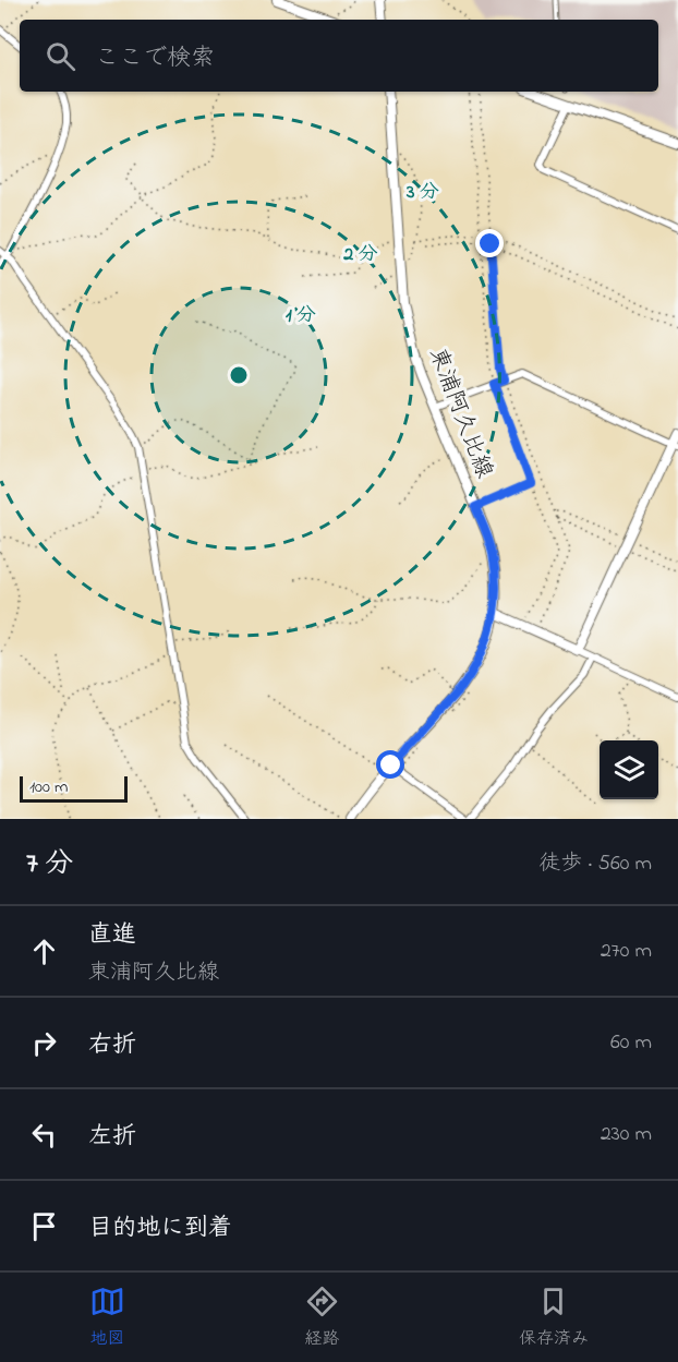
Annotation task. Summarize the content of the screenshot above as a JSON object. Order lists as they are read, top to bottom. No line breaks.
{"streets":{"main road":["東浦阿久比線"]},"scale_bar":"100 m","page":{"search":"ここで検索","scale":"100 m","heading":["7 分","徒歩 · 560 m"],"list":[["直進","東浦阿久比線","270 m"],["右折","60 m"],["左折","230 m"],"目的地に到着"],"nav":["地図","経路","保存済み"]},"rings":["3 分","2 分","1 分"]}
